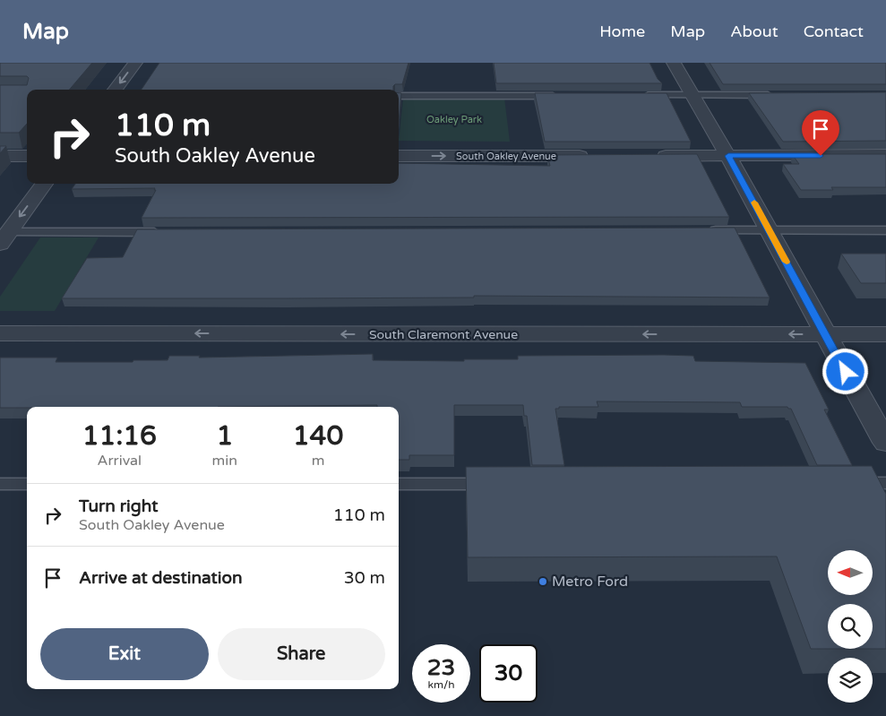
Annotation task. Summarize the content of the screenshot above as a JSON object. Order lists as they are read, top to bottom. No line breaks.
{"streets":{"street":["South Oakley Avenue","South Claremont Avenue"]},"one_way":["South Oakley Avenue","South Claremont Avenue"],"parks":["Oakley Park"],"places":["Metro Ford"],"north":"left","page":{"header":"Map","nav":["Home","Map","About","Contact"],"turn":["110 m","South Oakley Avenue"],"eta":["11:16","Arrival","1","min","140","m"],"list":[{"name":"Turn right","note":"South Oakley Avenue","value":"110 m"},{"name":"Arrive at destination","value":"30 m"}],"buttons":["Exit","Share"],"speed":"23 km/h","limit":"30"}}
